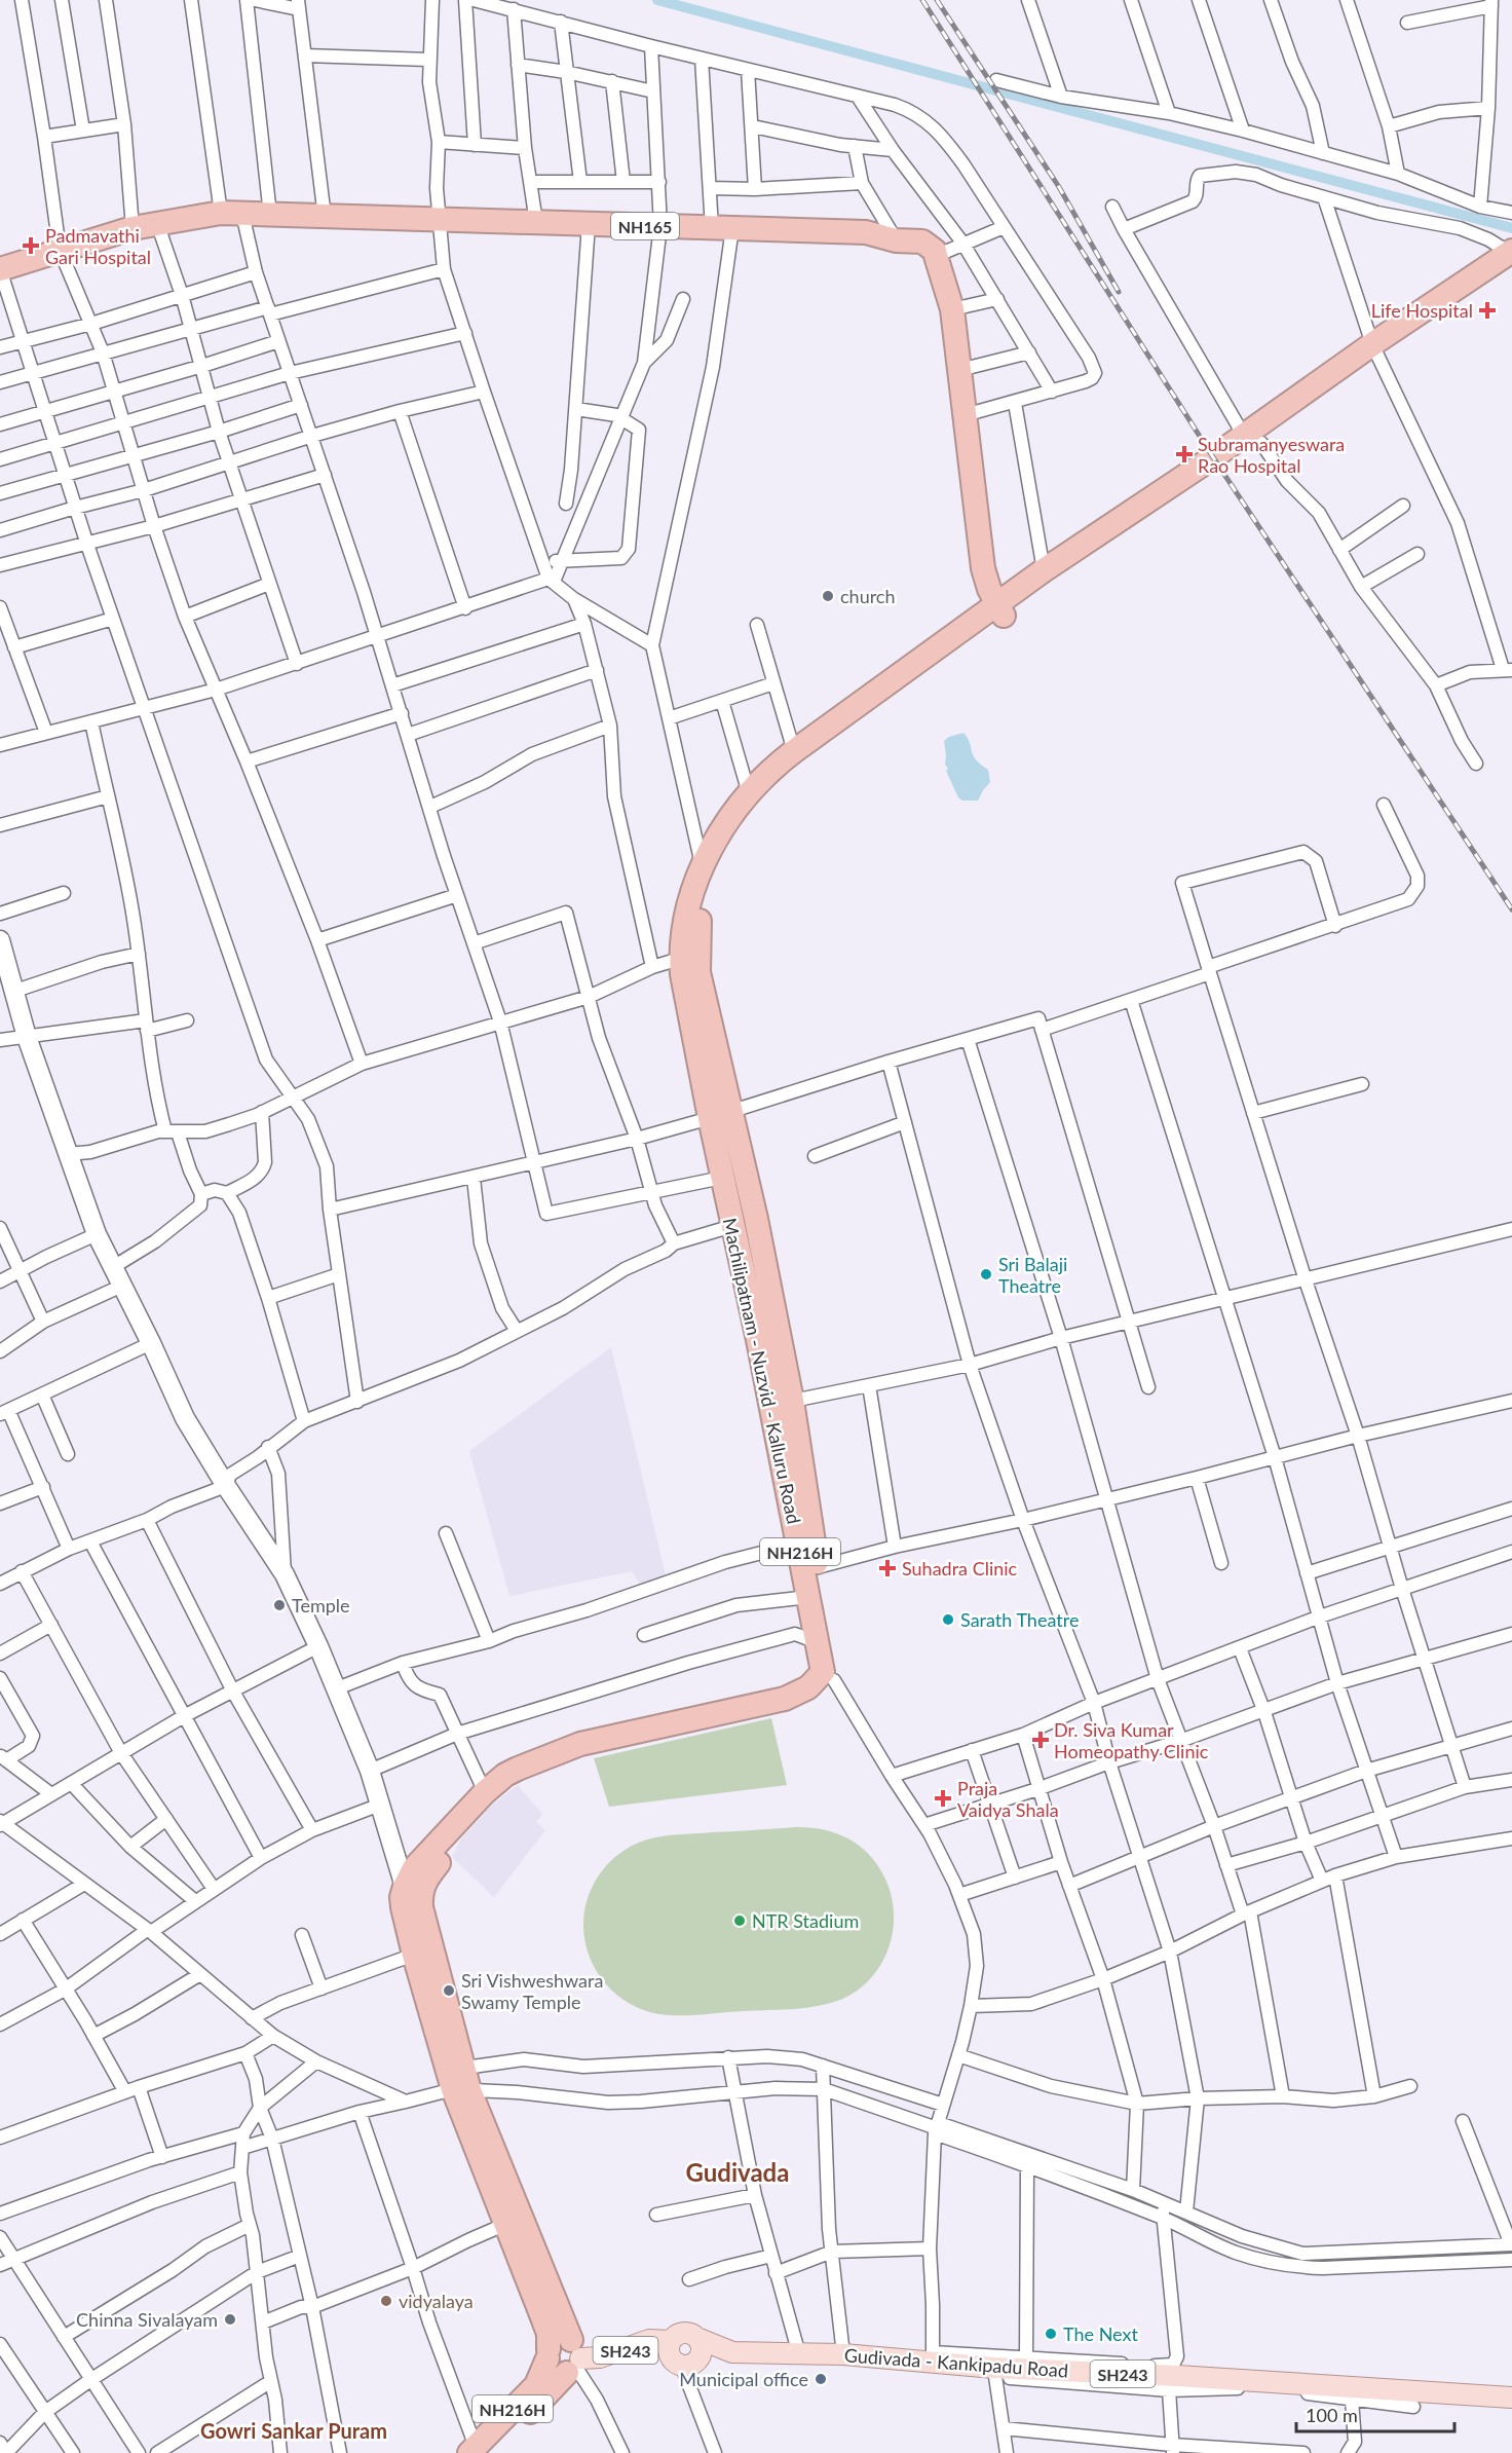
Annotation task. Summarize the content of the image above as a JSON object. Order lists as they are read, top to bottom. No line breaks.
{"streets":{"highway":["NH165","Machilipatnam - Nuzvid - Kalluru Road","NH216H"],"main road":["SH243","Gudivada - Kankipadu Road"]},"crossings":[["NH216H","Gudivada - Kankipadu Road"],["SH243","Gudivada - Kankipadu Road"]],"districts":["Gudivada","Gowri Sankar Puram"],"places":{"health":["Padmavathi Gari Hospital","Life Hospital","Subramanyeswara Rao Hospital","Suhadra Clinic","Dr. Siva Kumar Homeopathy Clinic","Praja Vaidya Shala"],"other":["church","Sri Balaji Theatre","Temple","Sarath Theatre","NTR Stadium","Sri Vishweshwara Swamy Temple","vidyalaya","Chinna Sivalayam","The Next","Municipal office"]},"scale_bar":"100 m"}
